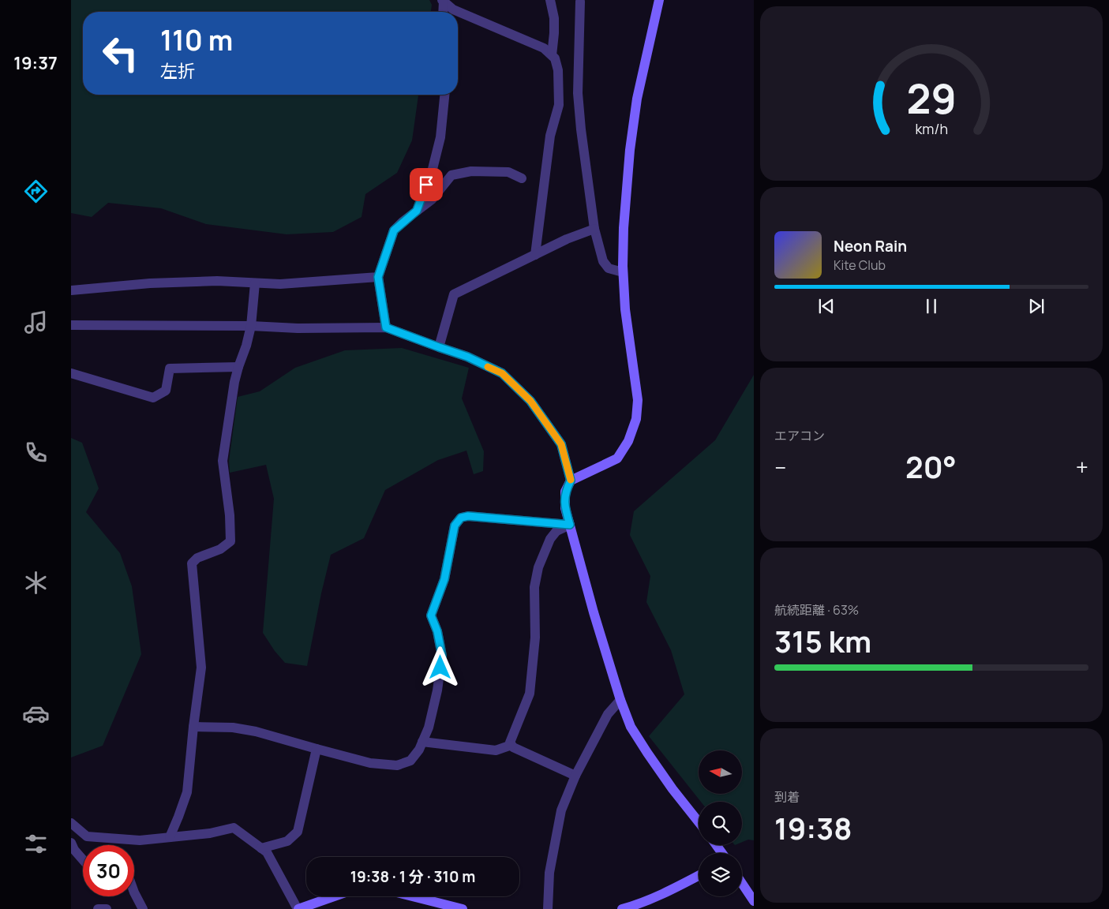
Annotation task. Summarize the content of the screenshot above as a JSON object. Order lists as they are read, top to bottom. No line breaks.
{"north":"left","page":{"tabs":"19:37","turn":["110 m","左折"],"song":["Neon Rain","Kite Club"],"tile":["エアコン",["航続距離 · 63%","315 km"],["到着","19:38"]],"heat":["−","20°","+"],"limit":"30","trip":"19:38 · 1 分 · 310 m","gauge":["29","km/h"]}}
